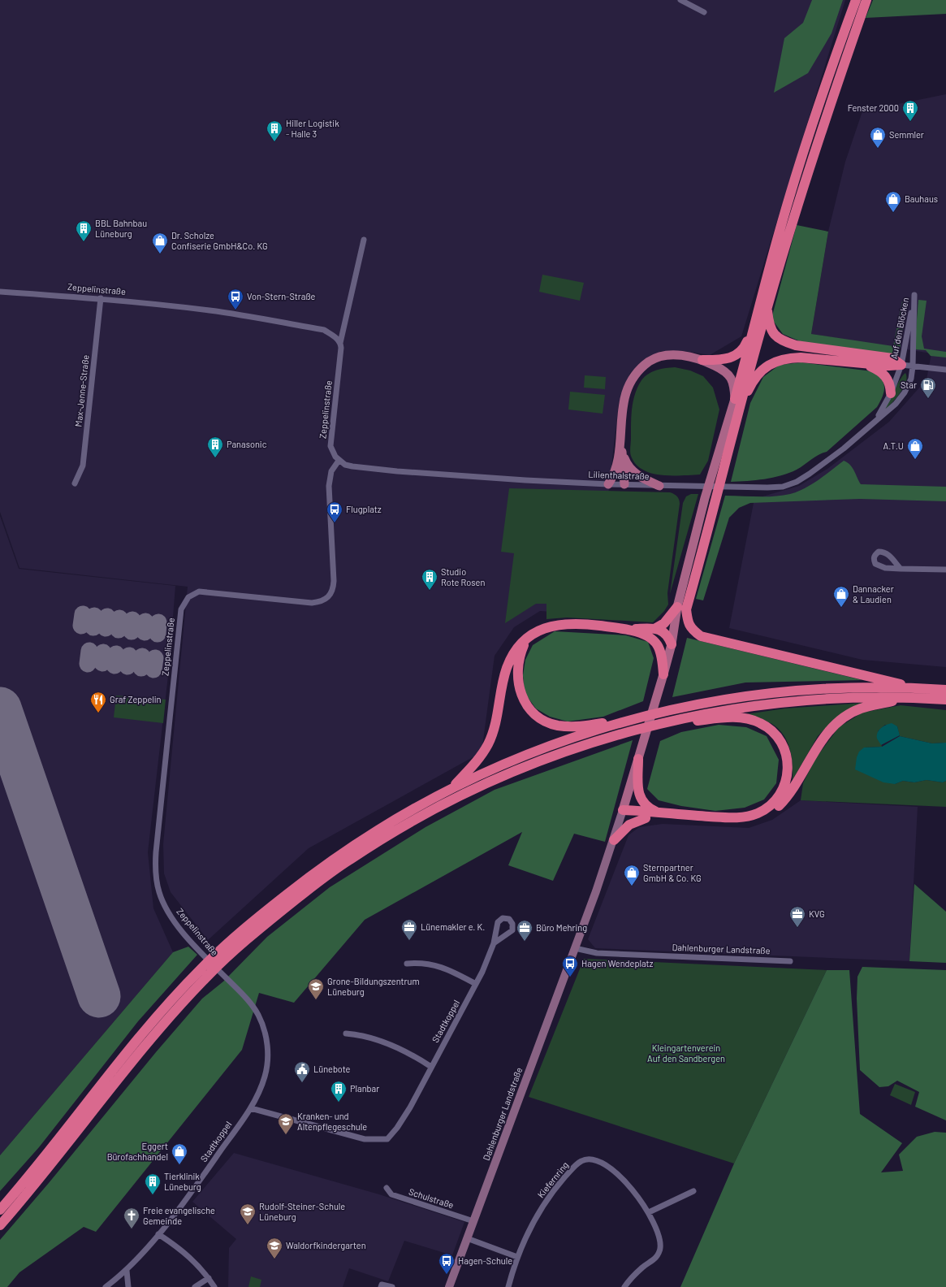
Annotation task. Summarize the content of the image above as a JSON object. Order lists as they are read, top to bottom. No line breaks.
{"streets":{"main road":["Dahlenburger Landstraße"],"street":["Zeppelinstraße","Auf den Blöcken","Max-Jenne-Straße","Lilienthalstraße","Stadtkoppel","Kiefernring","Schulstraße"]},"crossings":[["Zeppelinstraße","Max-Jenne-Straße"],["Zeppelinstraße","Lilienthalstraße"],["Zeppelinstraße","Stadtkoppel"],["Auf den Blöcken","Lilienthalstraße"],["Dahlenburger Landstraße","Schulstraße"]],"parks":["Kleingartenverein Auf den Sandbergen"],"places":{"building":["Fenster 2000","Hiller Logistik - Halle 3","BBL Bahnbau Lüneburg","Panasonic","Studio Rote Rosen","Planbar","Tierklinik Lüneburg"],"shop":["Semmler","Bauhaus","Dr. Scholze Confiserie GmbH&Co. KG","A.T.U","Dannacker & Laudien","Sternpartner GmbH & Co. KG","Eggert Bürofachhandel"],"bus stop":["Von-Stern-Straße","Flugplatz","Hagen Wendeplatz","Hagen-Schule"],"fuel station":["Star"],"restaurant":["Graf Zeppelin"],"office":["KVG","Lünemakler e. K.","Büro Mehring"],"school or university":["Grone-Bildungszentrum Lüneburg","Kranken- und Altenpflegeschule","Rudolf-Steiner-Schule Lüneburg","Waldorfkindergarten"],"public building":["Lünebote"],"church":["Freie evangelische Gemeinde"]}}
